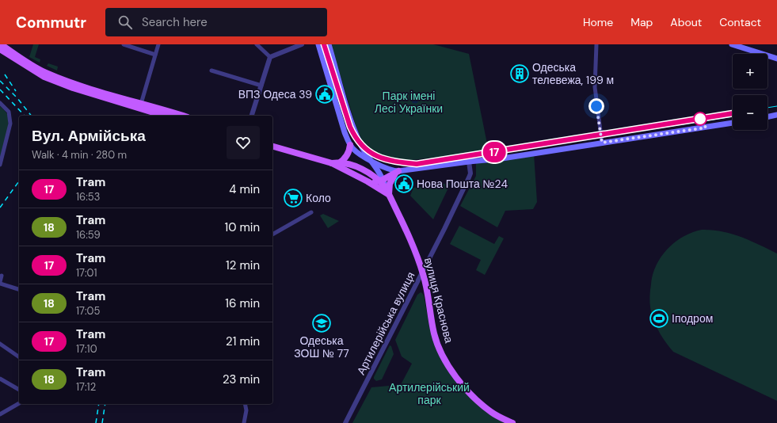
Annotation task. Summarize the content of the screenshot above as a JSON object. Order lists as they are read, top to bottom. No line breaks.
{"streets":{"main road":["вулиця Краснова"],"street":["Артилерійська вулиця"]},"crossings":[["вулиця Краснова","Артилерійська вулиця"]],"parks":["Парк імені Лесі Українки","Артилерійський парк"],"places":{"building":["Одеська телевежа, 199 м"],"public building":["ВПЗ Одеса 39","Нова Пошта №24"],"supermarket":["Коло"],"sports":["Іподром"],"school or university":["Одеська ЗОШ № 77"]},"lines":["tram line 17"],"page":{"header":"Commutr","search":"Search here","nav":["Home","Map","About","Contact"],"on_map":"17","map_buttons":["+","−"],"heading":["Вул. Армійська","Walk · 4 min · 280 m"],"list":[{"mark":"17","name":"Tram","note":"16:53","value":"4 min"},{"mark":"18","name":"Tram","note":"16:59","value":"10 min"},{"mark":"17","name":"Tram","note":"17:01","value":"12 min"},{"mark":"18","name":"Tram","note":"17:05","value":"16 min"},{"mark":"17","name":"Tram","note":"17:10","value":"21 min"},{"mark":"18","name":"Tram","note":"17:12","value":"23 min"}]}}
